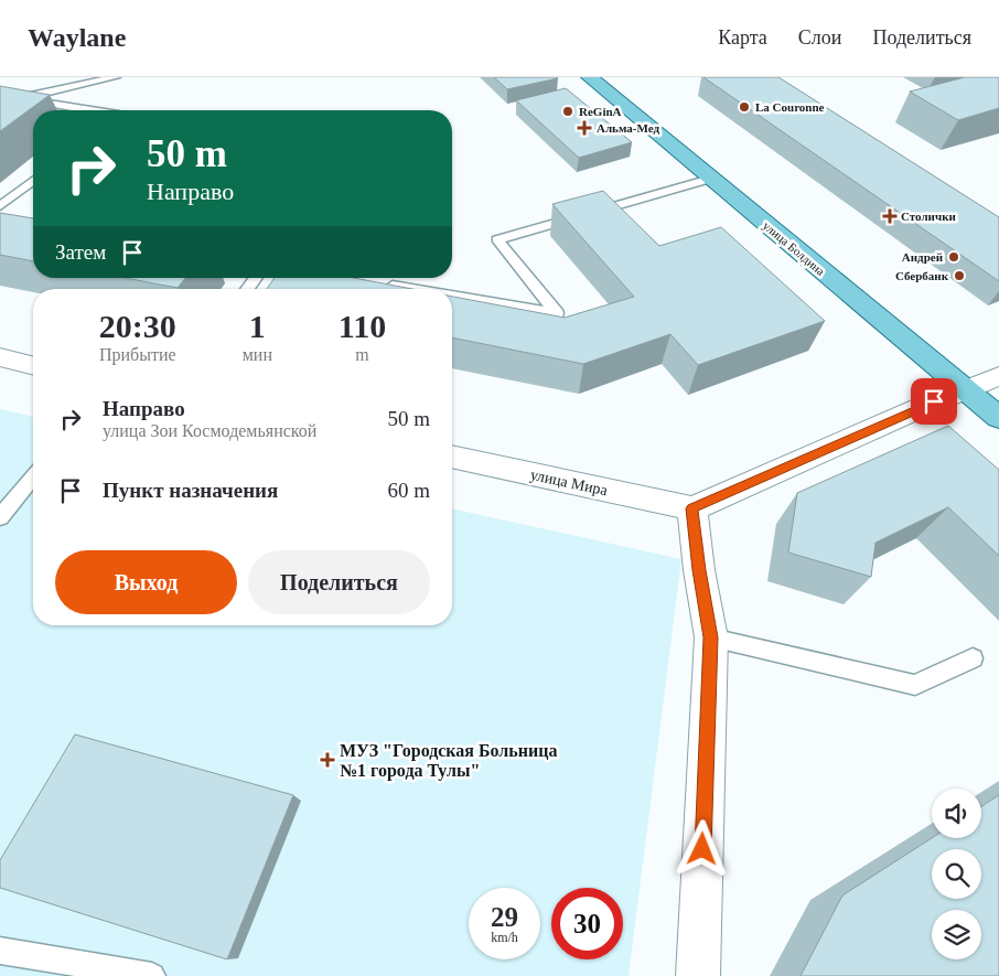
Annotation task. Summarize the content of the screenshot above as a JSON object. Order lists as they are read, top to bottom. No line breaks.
{"streets":{"main road":["улица Болдина"],"street":["улица Мира"]},"places":{"other":["La Couronne","ReGinA","Андрей","Сбербанк"],"health":["Альма-Мед","Столички","МУЗ \"Городская Больница №1 города Тулы\""]},"page":{"header":"Waylane","nav":["Карта","Слои","Поделиться"],"turn":["50 m","Направо"],"then":"Затем","eta":["20:30","Прибытие","1","мин","110","m"],"list":[{"name":"Направо","note":"улица Зои Космодемьянской","value":"50 m"},{"name":"Пункт назначения","value":"60 m"}],"buttons":["Выход","Поделиться"],"speed":"29 km/h","limit":"30"}}
